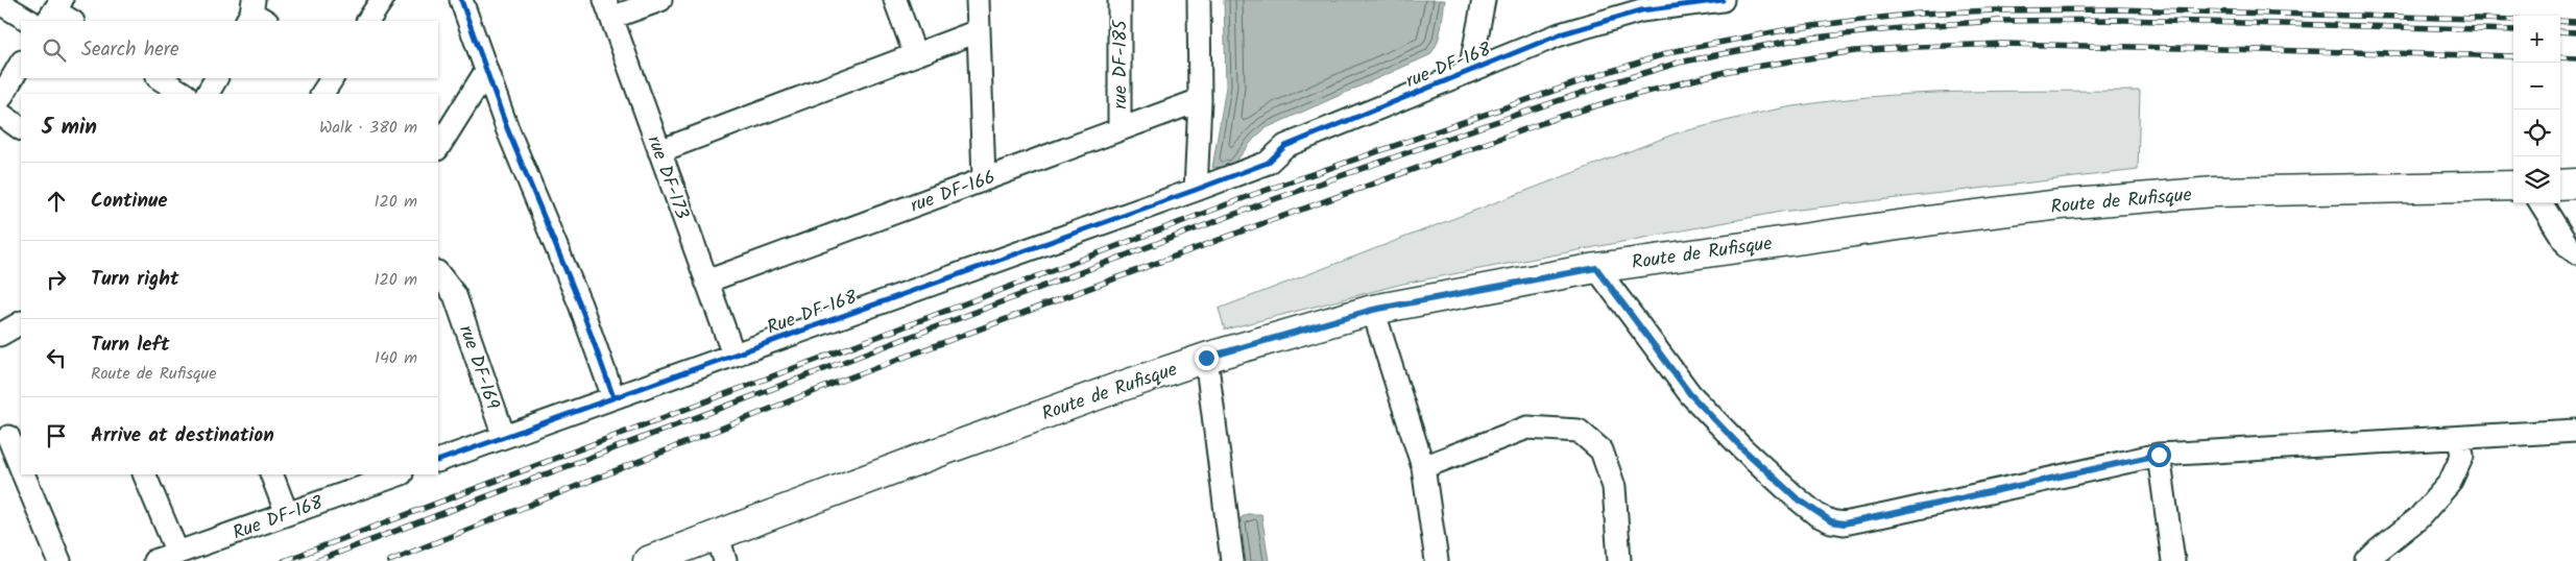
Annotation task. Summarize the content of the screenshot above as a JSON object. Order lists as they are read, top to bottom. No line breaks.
{"streets":{"main road":["Route de Rufisque"],"street":["rue DF-185","rue DF-168","rue DF-173","rue DF-166","Rue DF-168","rue DF-169"]},"crossings":[["rue DF-185","rue DF-166"],["rue DF-168","Rue DF-168"],["rue DF-173","rue DF-166"],["rue DF-173","Rue DF-168"],["Rue DF-168","rue DF-169"]],"page":{"map_buttons":["+","−"],"search":"Search here","heading":["5 min","Walk · 380 m"],"list":[["Continue","120 m"],["Turn right","120 m"],["Turn left","Route de Rufisque","140 m"],"Arrive at destination"]}}
